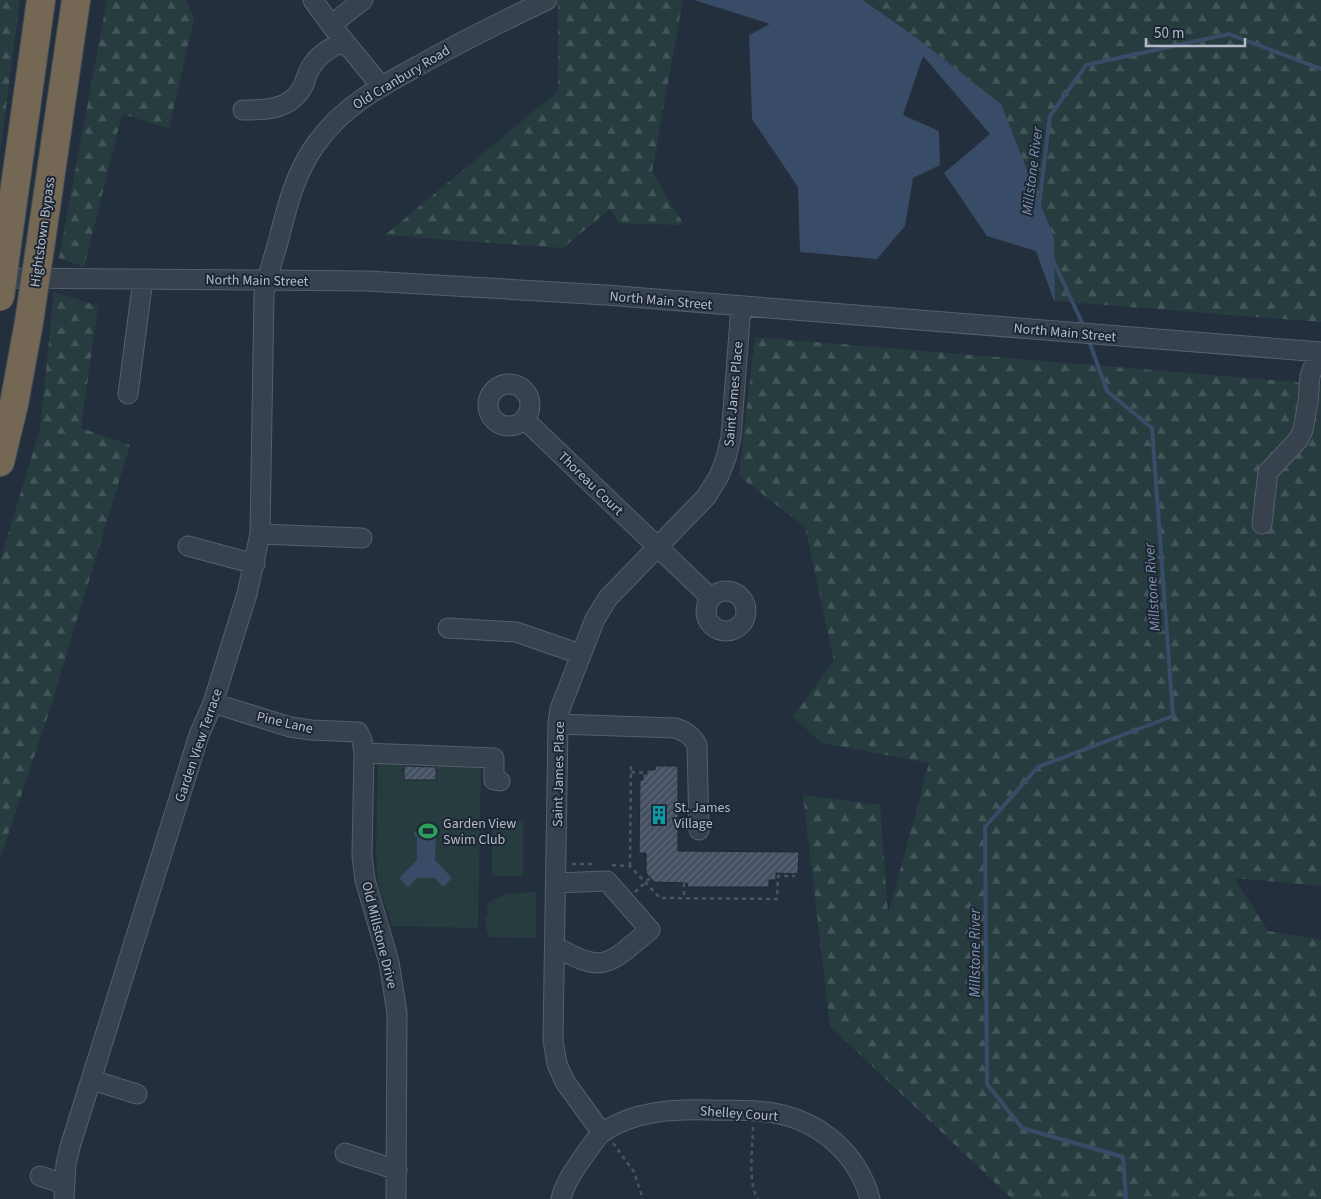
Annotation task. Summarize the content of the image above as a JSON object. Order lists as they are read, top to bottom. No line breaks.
{"streets":{"highway":["Hightstown Bypass"],"street":["Old Cranbury Road","North Main Street","Saint James Place","Thoreau Court","Pine Lane","Garden View Terrace","Old Millstone Drive","Shelley Court"]},"crossings":[["Old Cranbury Road","North Main Street"],["Old Cranbury Road","Garden View Terrace"],["North Main Street","Saint James Place"],["North Main Street","Garden View Terrace"],["Saint James Place","Thoreau Court"],["Saint James Place","Shelley Court"],["Pine Lane","Garden View Terrace"],["Pine Lane","Old Millstone Drive"]],"water":["Millstone River"],"places":{"building":["St. James Village"],"sports":["Garden View Swim Club"]},"scale_bar":"50 m"}
